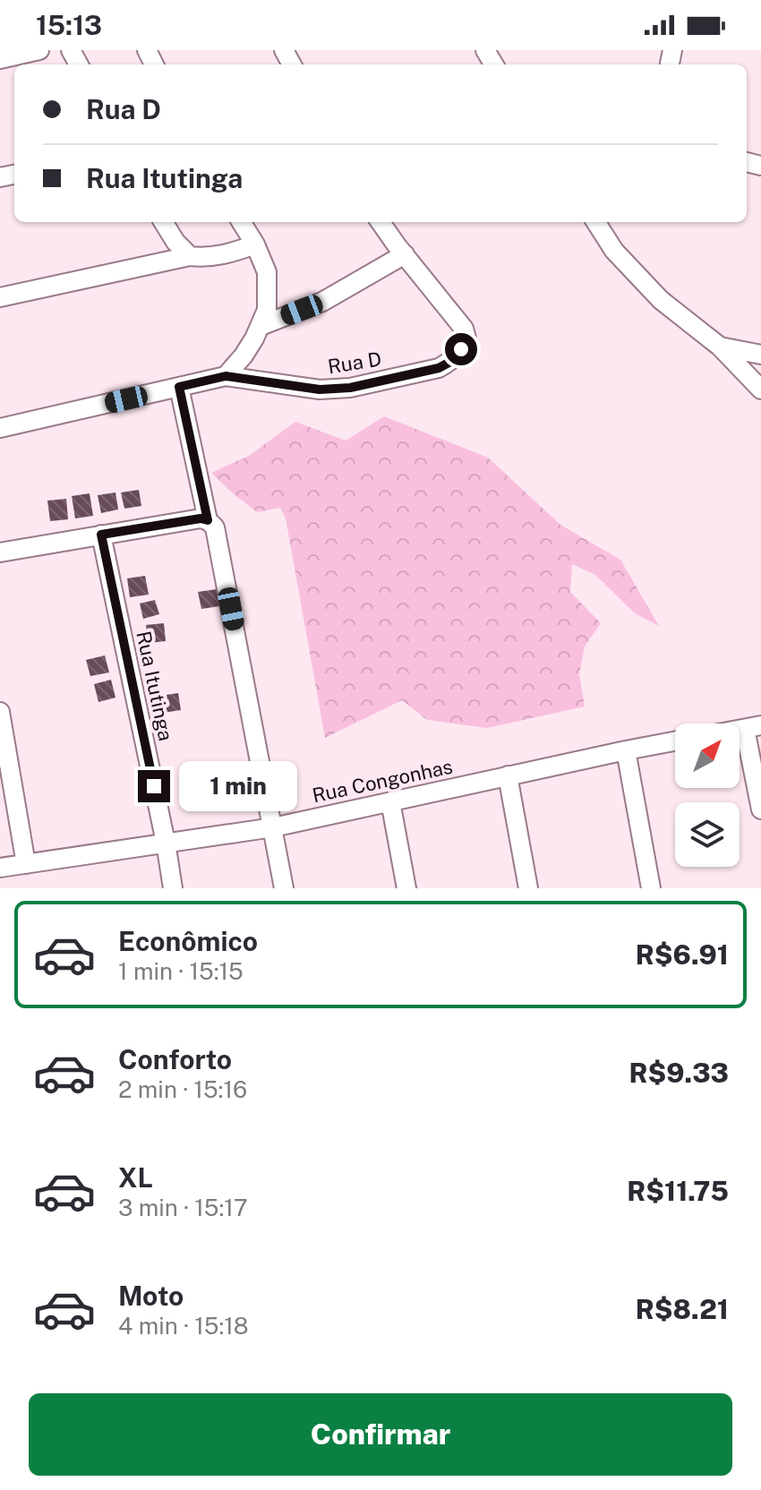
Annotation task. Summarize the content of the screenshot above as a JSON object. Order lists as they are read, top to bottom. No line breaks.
{"streets":{"street":["Rua D","Rua Itutinga","Rua Congonhas"]},"crossings":[["Rua Itutinga","Rua Congonhas"]],"north":"top right","page":{"status":"15:13","banner":["Rua D","Rua Itutinga"],"bubble":"1 min","list":[{"name":"Econômico","note":"1 min · 15:15","value":"R$6.91"},{"name":"Conforto","note":"2 min · 15:16","value":"R$9.33"},{"name":"XL","note":"3 min · 15:17","value":"R$11.75"},{"name":"Moto","note":"4 min · 15:18","value":"R$8.21"}],"buttons":"Confirmar"}}
